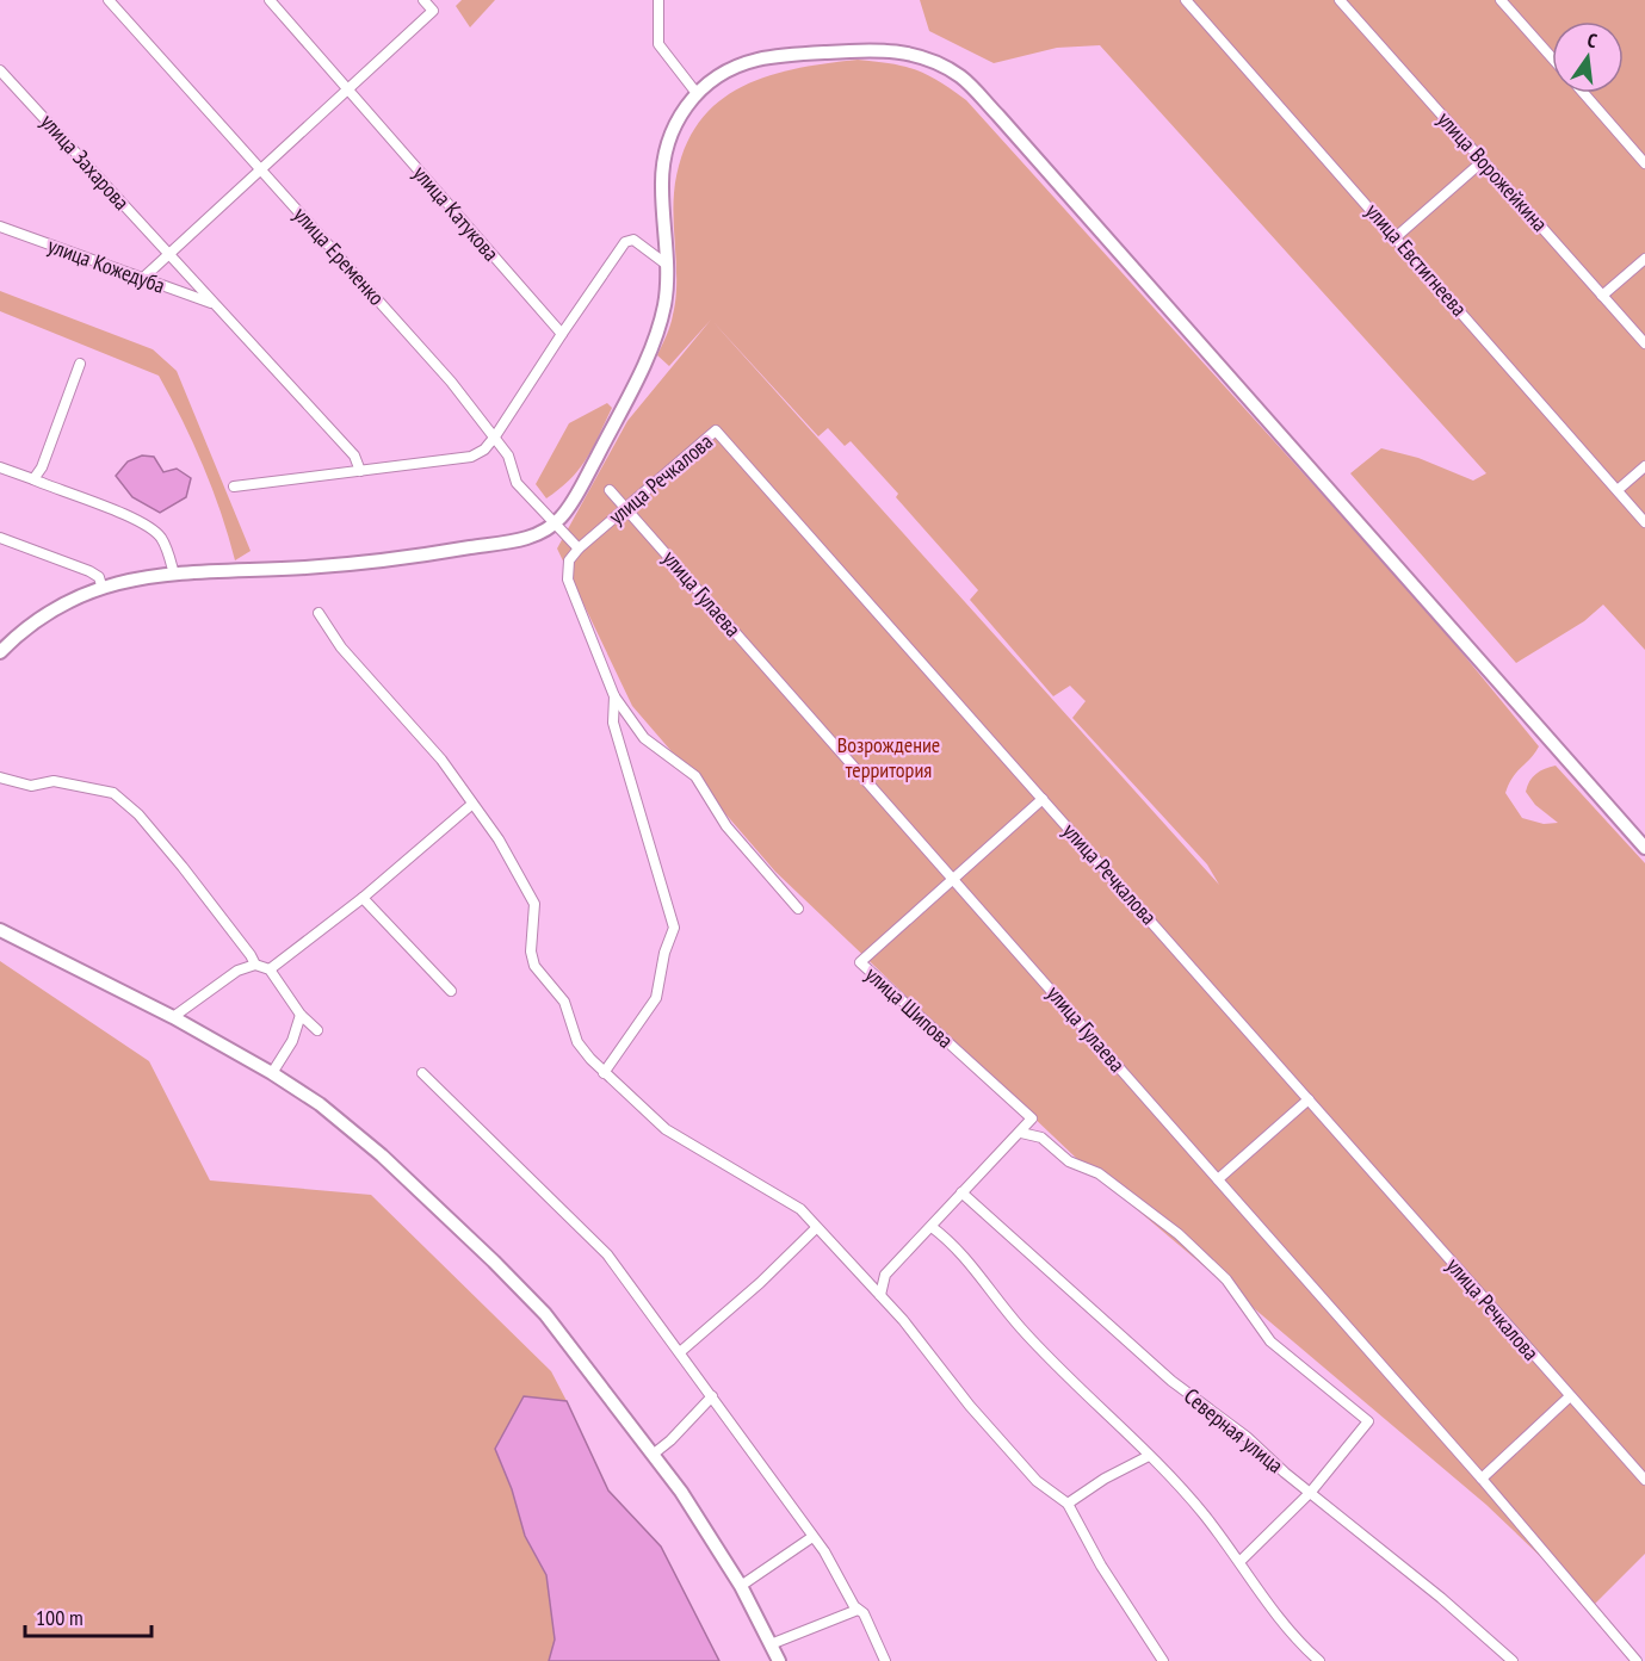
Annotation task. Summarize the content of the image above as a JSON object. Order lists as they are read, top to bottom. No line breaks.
{"streets":{"street":["улица Захарова","улица Ворожейкина","улица Катукова","улица Еременко","улица Евстигнеева","улица Кожедуба","улица Речкалова","улица Гулаева","улица Шипова","Северная улица"]},"crossings":[["улица Захарова","улица Кожедуба"],["улица Речкалова","улица Гулаева"],["улица Речкалова","улица Шипова"],["улица Гулаева","улица Шипова"]],"parks":["Возрождение территория"],"scale_bar":"100 m","north":"top"}
